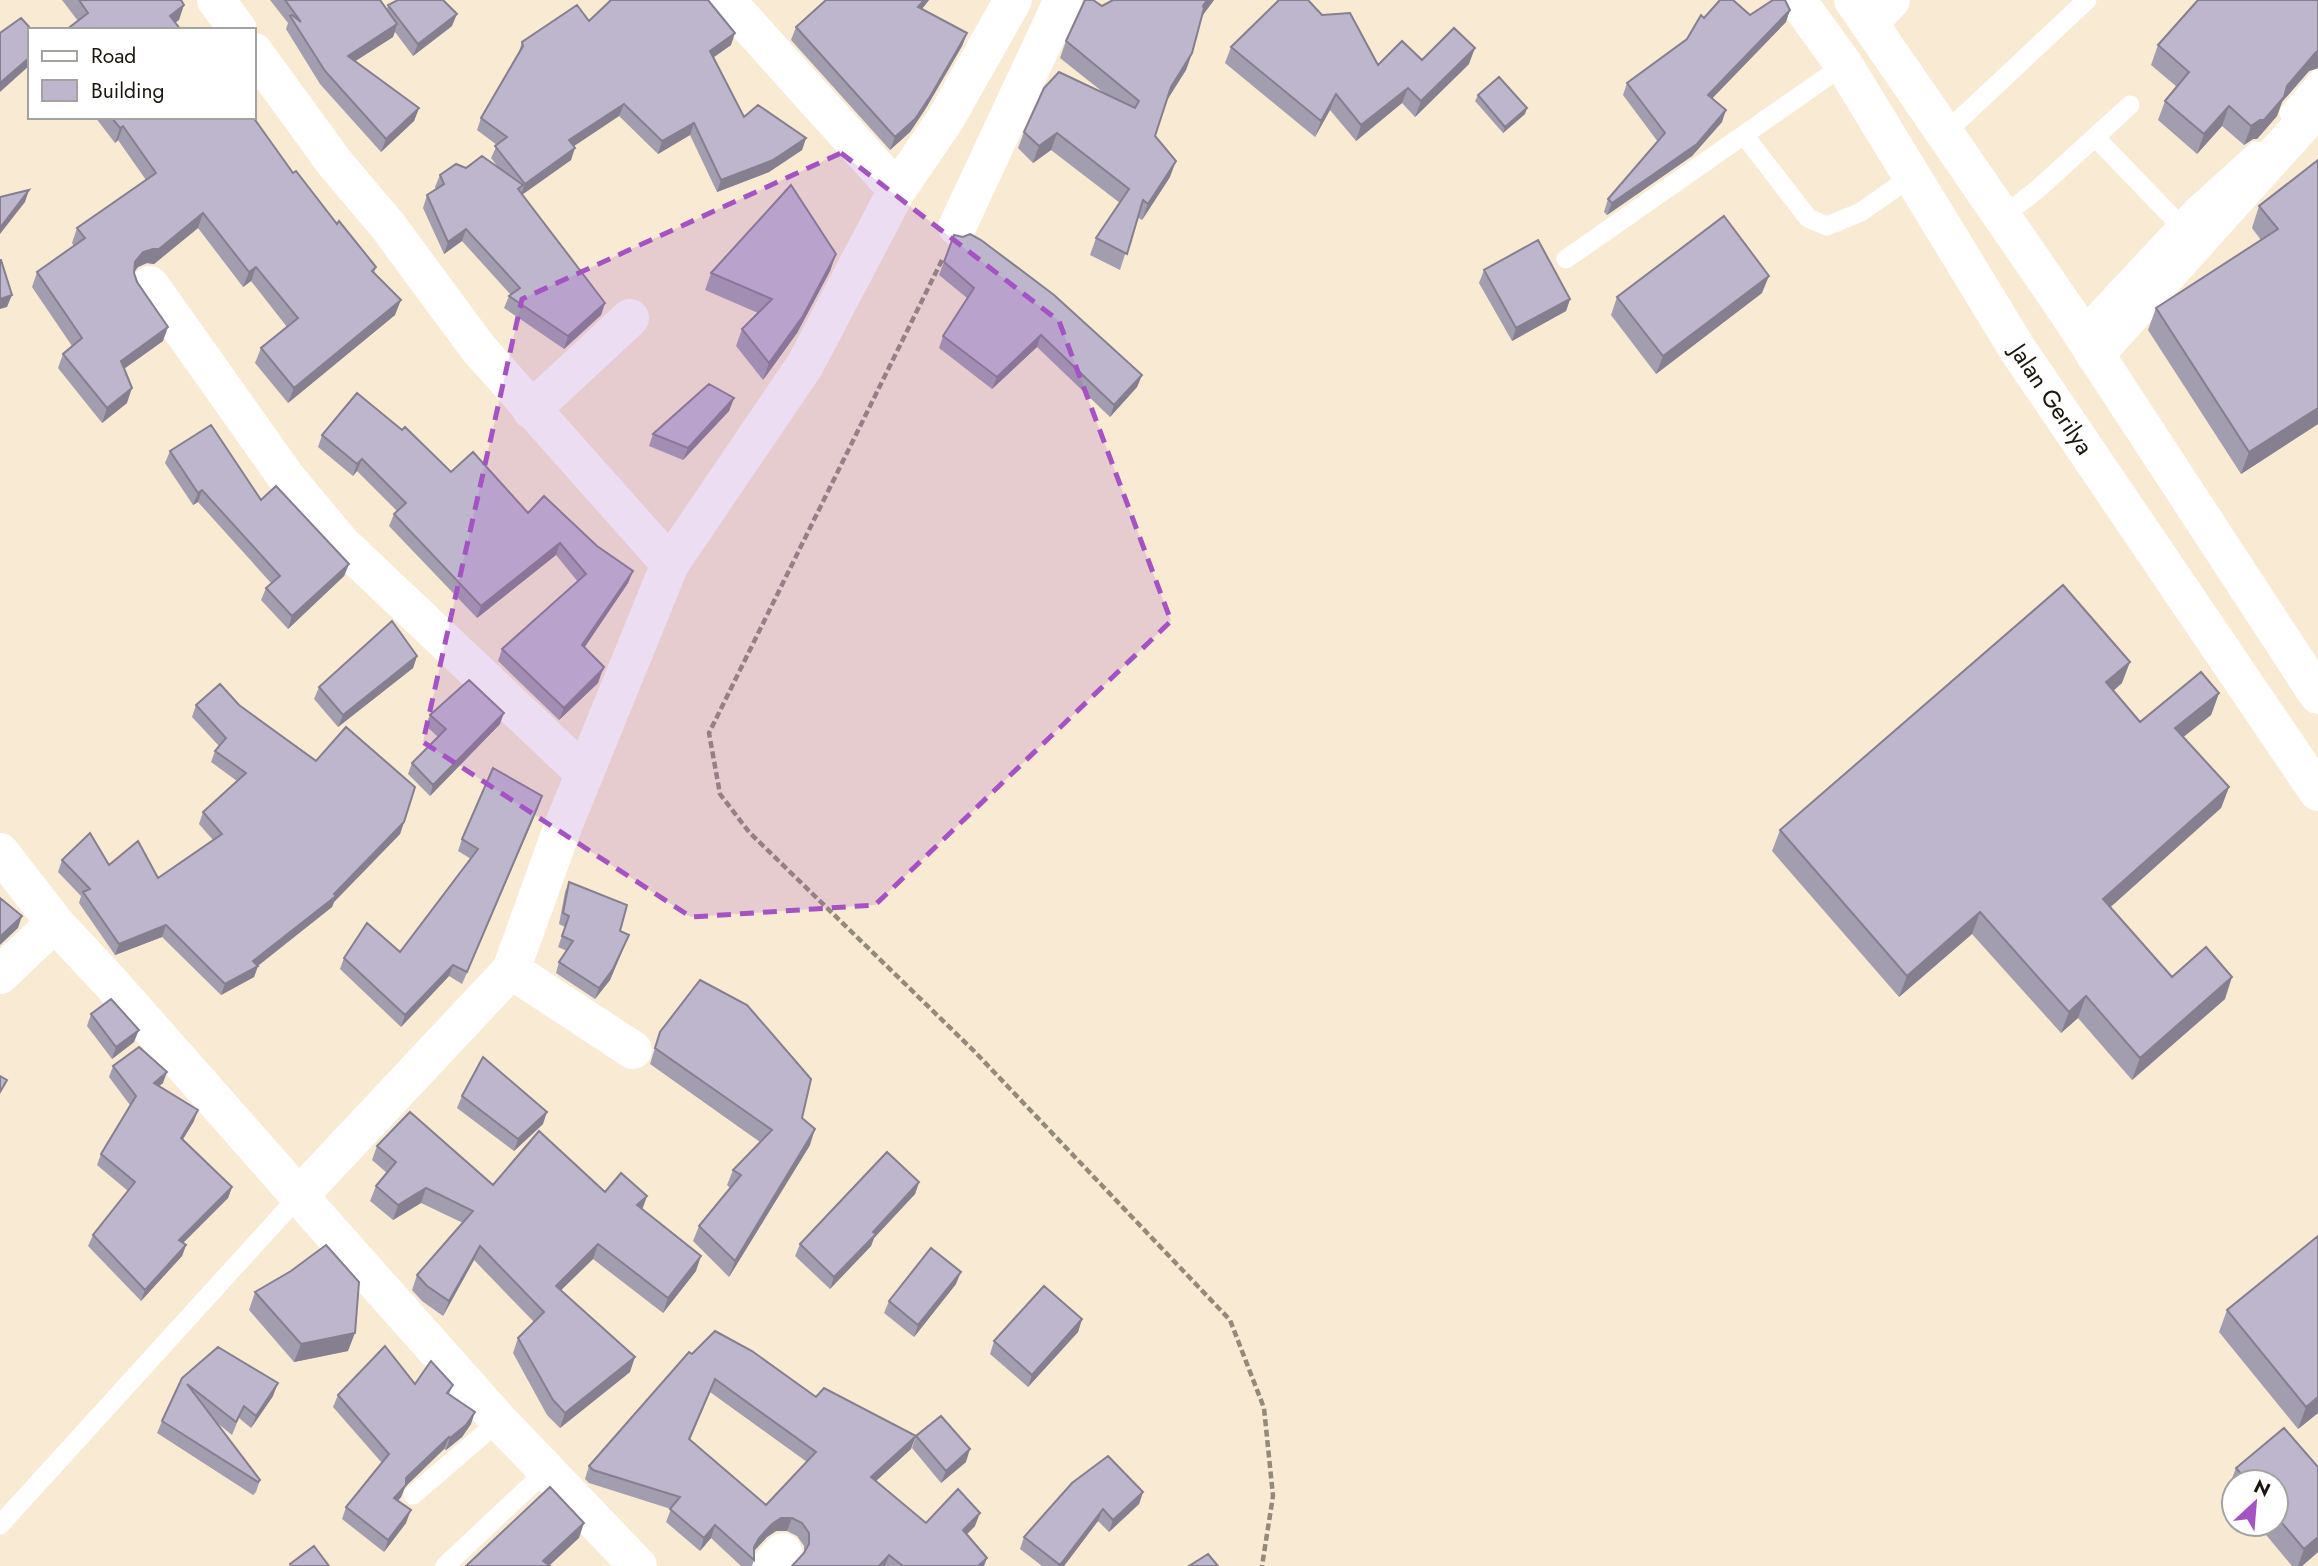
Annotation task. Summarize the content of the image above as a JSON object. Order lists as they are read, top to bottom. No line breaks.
{"streets":{"main road":["Jalan Gerilya"]},"legend":["Road","Building"],"north":"top right"}
